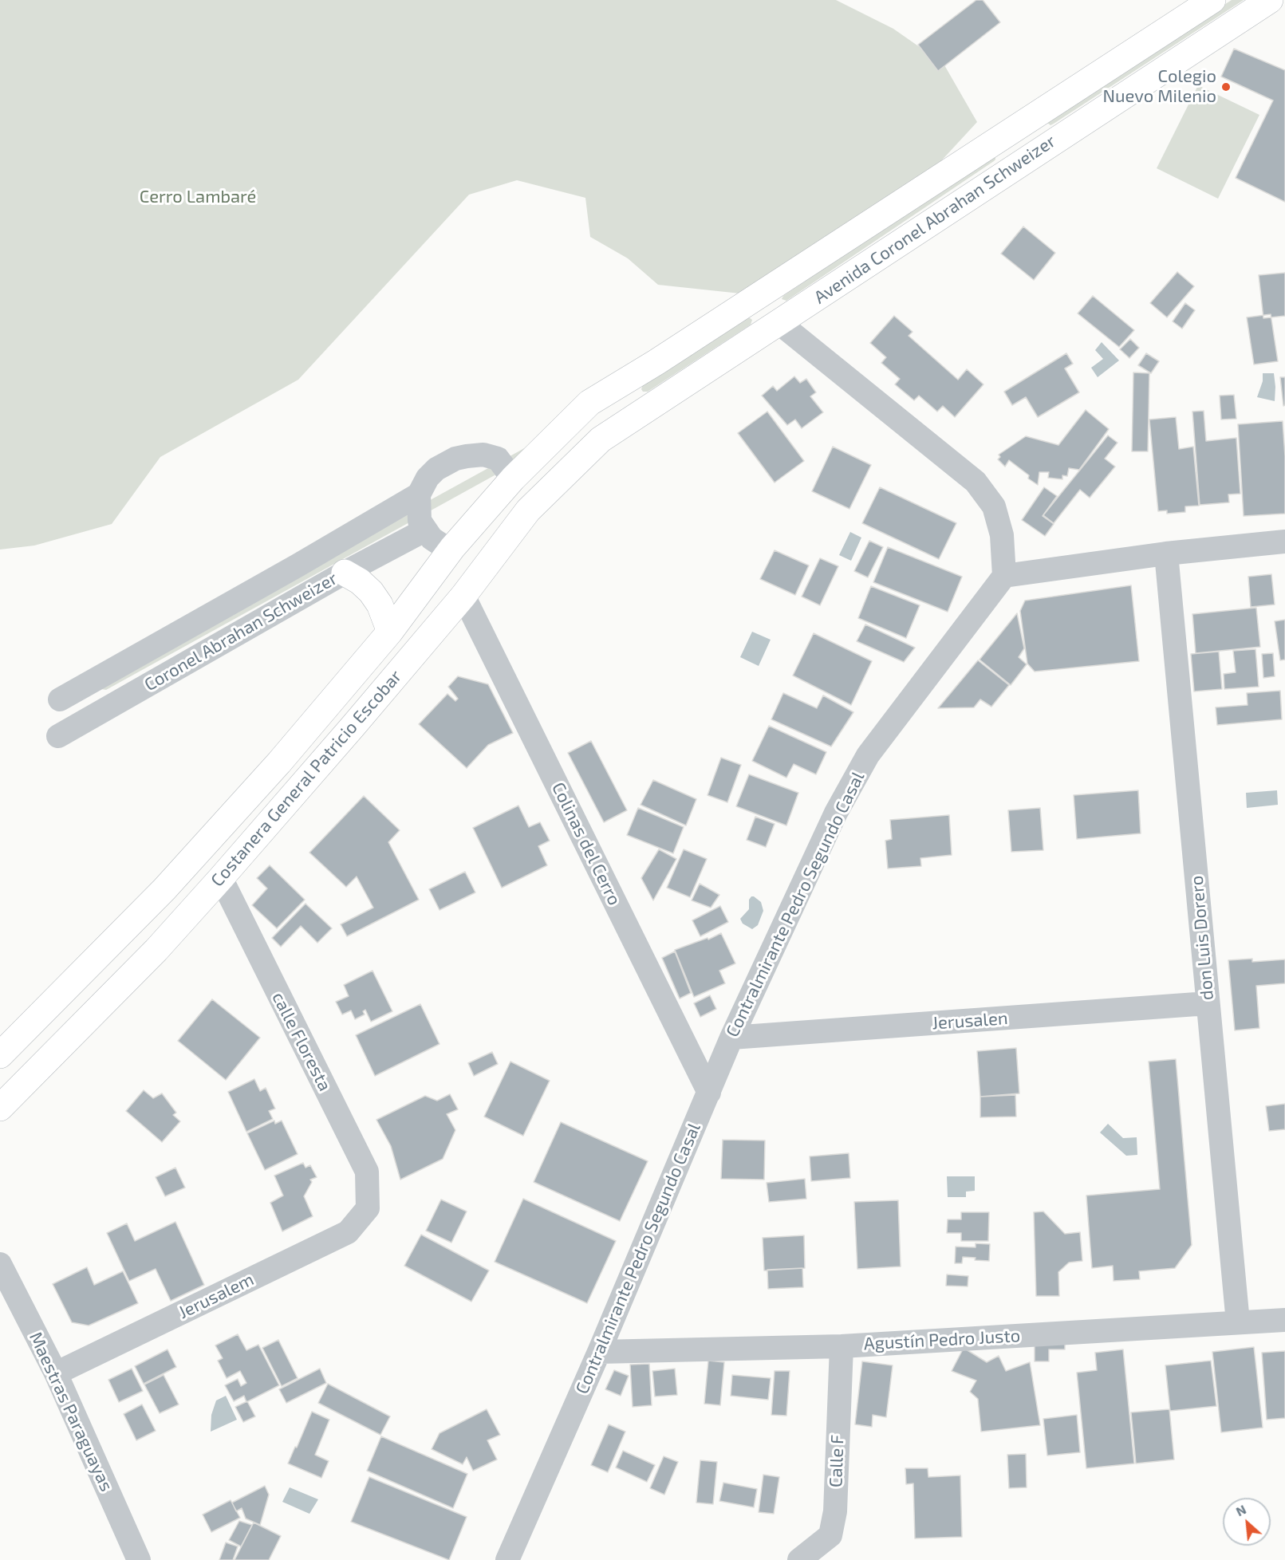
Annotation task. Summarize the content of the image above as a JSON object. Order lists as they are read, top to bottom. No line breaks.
{"streets":{"highway":["Avenida Coronel Abrahan Schweizer","Costanera General Patricio Escobar"],"street":["Coronel Abrahan Schweizer","Colinas del Cerro","Contralmirante Pedro Segundo Casal","don Luis Dorero","Jerusalen","calle Floresta","Jerusalem","Agustín Pedro Justo","Maestras Paraguayas","Calle F"]},"crossings":[["Avenida Coronel Abrahan Schweizer","Costanera General Patricio Escobar"],["Costanera General Patricio Escobar","Colinas del Cerro"],["Costanera General Patricio Escobar","calle Floresta"],["Colinas del Cerro","Contralmirante Pedro Segundo Casal"],["Contralmirante Pedro Segundo Casal","Jerusalen"],["Contralmirante Pedro Segundo Casal","Agustín Pedro Justo"],["don Luis Dorero","Jerusalen"],["don Luis Dorero","Agustín Pedro Justo"],["calle Floresta","Jerusalem"],["Jerusalem","Maestras Paraguayas"],["Agustín Pedro Justo","Calle F"]],"parks":["Cerro Lambaré"],"places":["Colegio Nuevo Milenio"],"north":"top left"}
